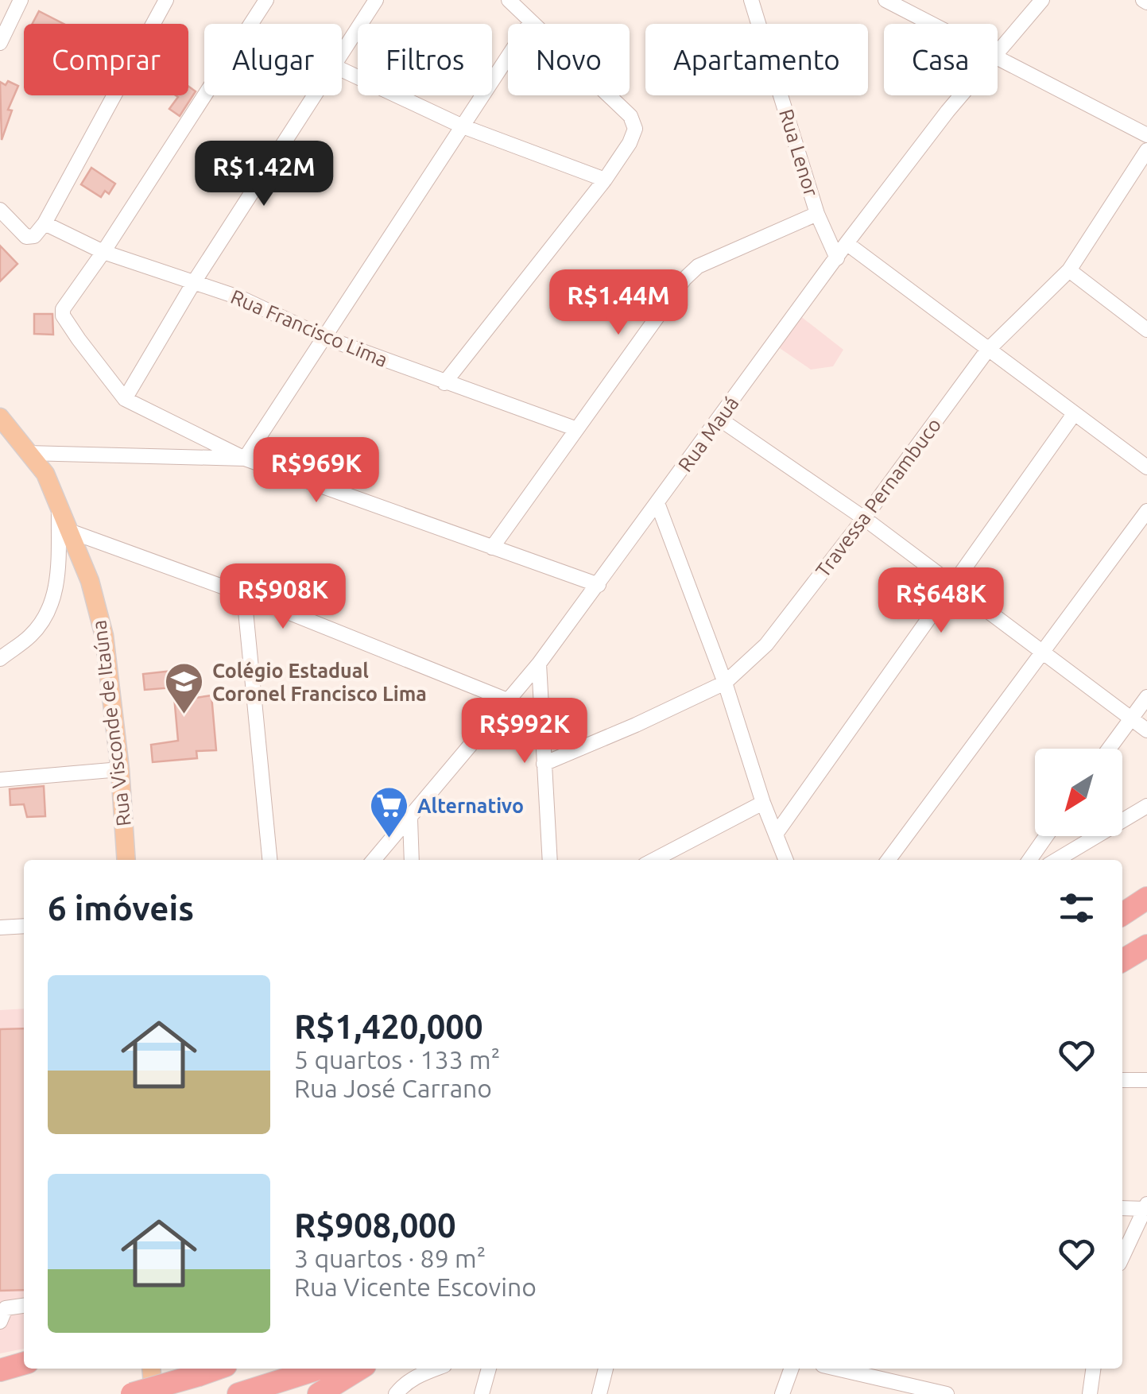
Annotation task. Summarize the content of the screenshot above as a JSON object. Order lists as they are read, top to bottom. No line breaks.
{"streets":{"main road":["Rua Visconde de Itaúna"],"street":["Rua Lenor","Rua Francisco Lima","Rua Mauá","Travessa Pernambuco"]},"crossings":[["Rua Lenor","Rua Mauá"]],"places":{"school or university":["Colégio Estadual Coronel Francisco Lima"],"supermarket":["Alternativo"]},"north":"bottom left","page":{"chip":["Comprar","Alugar","Filtros","Novo","Apartamento","Casa"],"price":["R$1.42M","R$1.44M","R$969K","R$908K","R$648K","R$992K"],"heading":"6 imóveis","list":[{"name":"R$1,420,000","note":"5 quartos · 133 m² · Rua José Carrano"},{"name":"R$908,000","note":"3 quartos · 89 m² · Rua Vicente Escovino"}]}}
